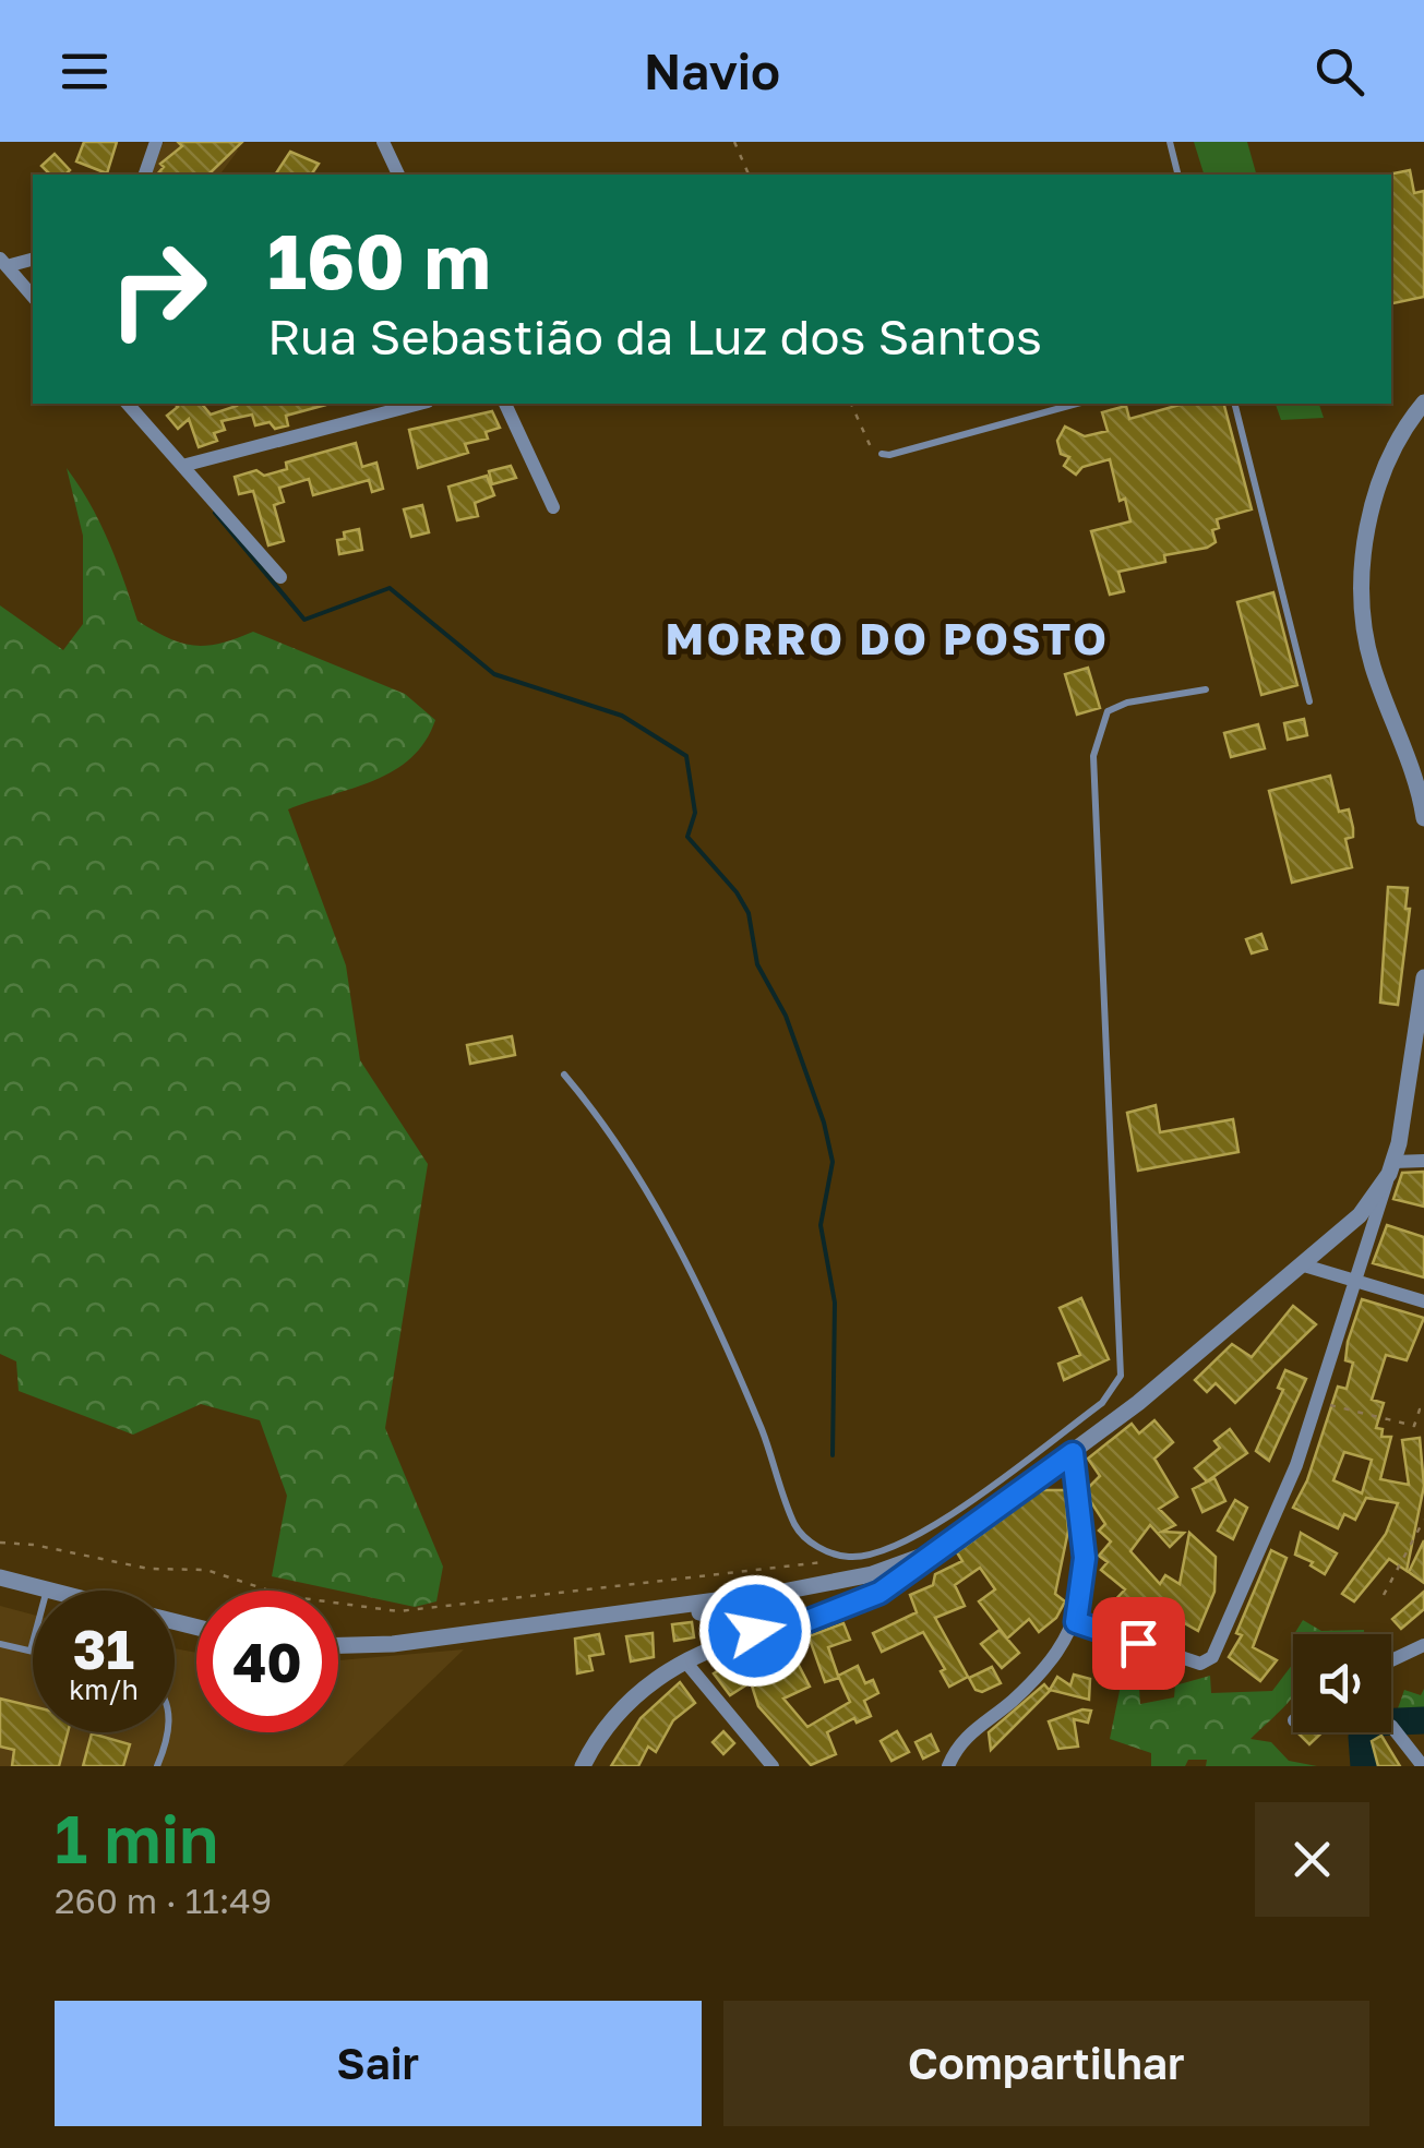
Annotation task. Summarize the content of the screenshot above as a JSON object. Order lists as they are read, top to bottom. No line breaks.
{"districts":["MORRO DO POSTO"],"page":{"header":"Navio","turn":["160 m","Rua Sebastião da Luz dos Santos"],"speed":"31 km/h","limit":"40","heading":["1 min","260 m · 11:49"],"buttons":["Sair","Compartilhar"]}}
